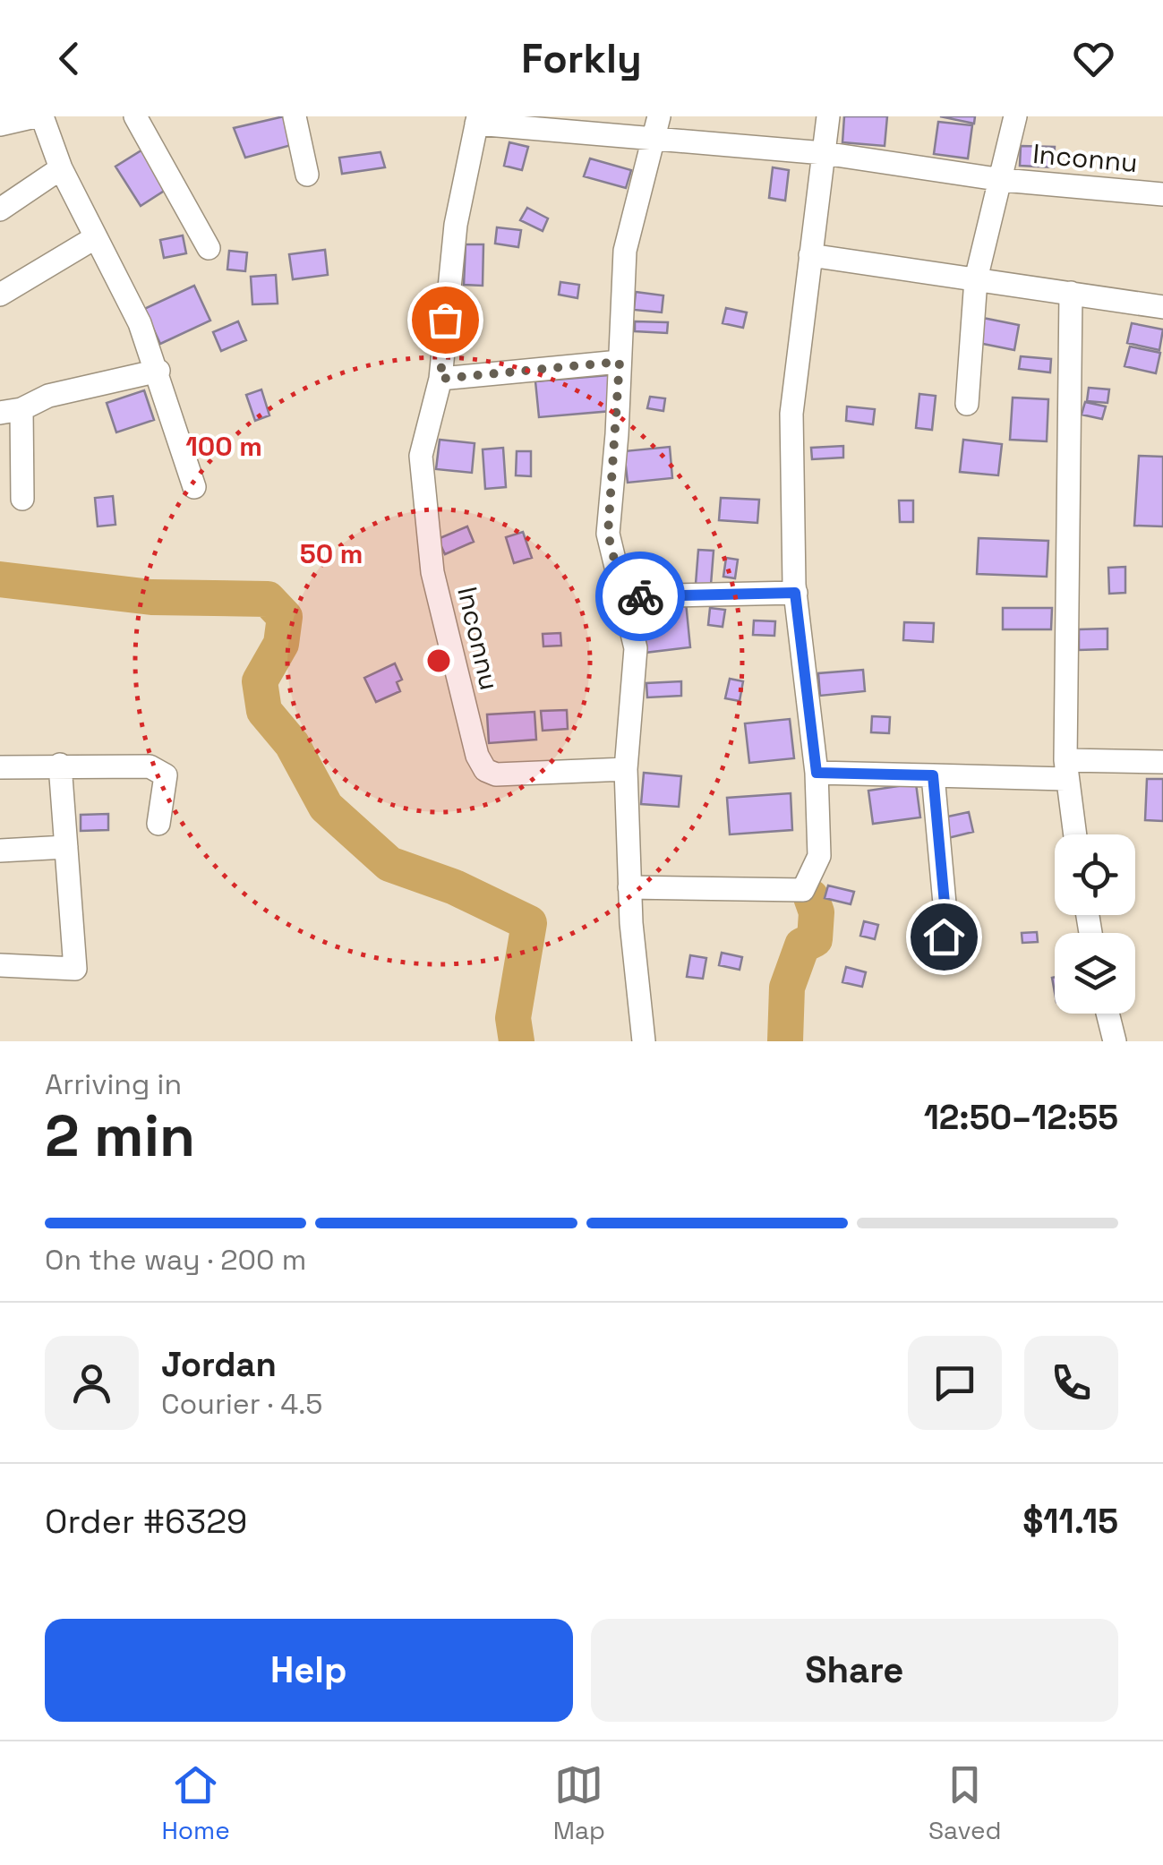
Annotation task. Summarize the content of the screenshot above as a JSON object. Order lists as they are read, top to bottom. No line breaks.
{"streets":{"street":["Inconnu"]},"page":{"header":"Forkly","heading":["2 min","Arriving in","12:50–12:55"],"panel":["Jordan","Courier · 4.5","Order #6329","$11.15"],"bar":"On the way · 200 m","buttons":["Help","Share"],"tabs":["Home","Map","Saved"]},"rings":["100 m","50 m"]}
